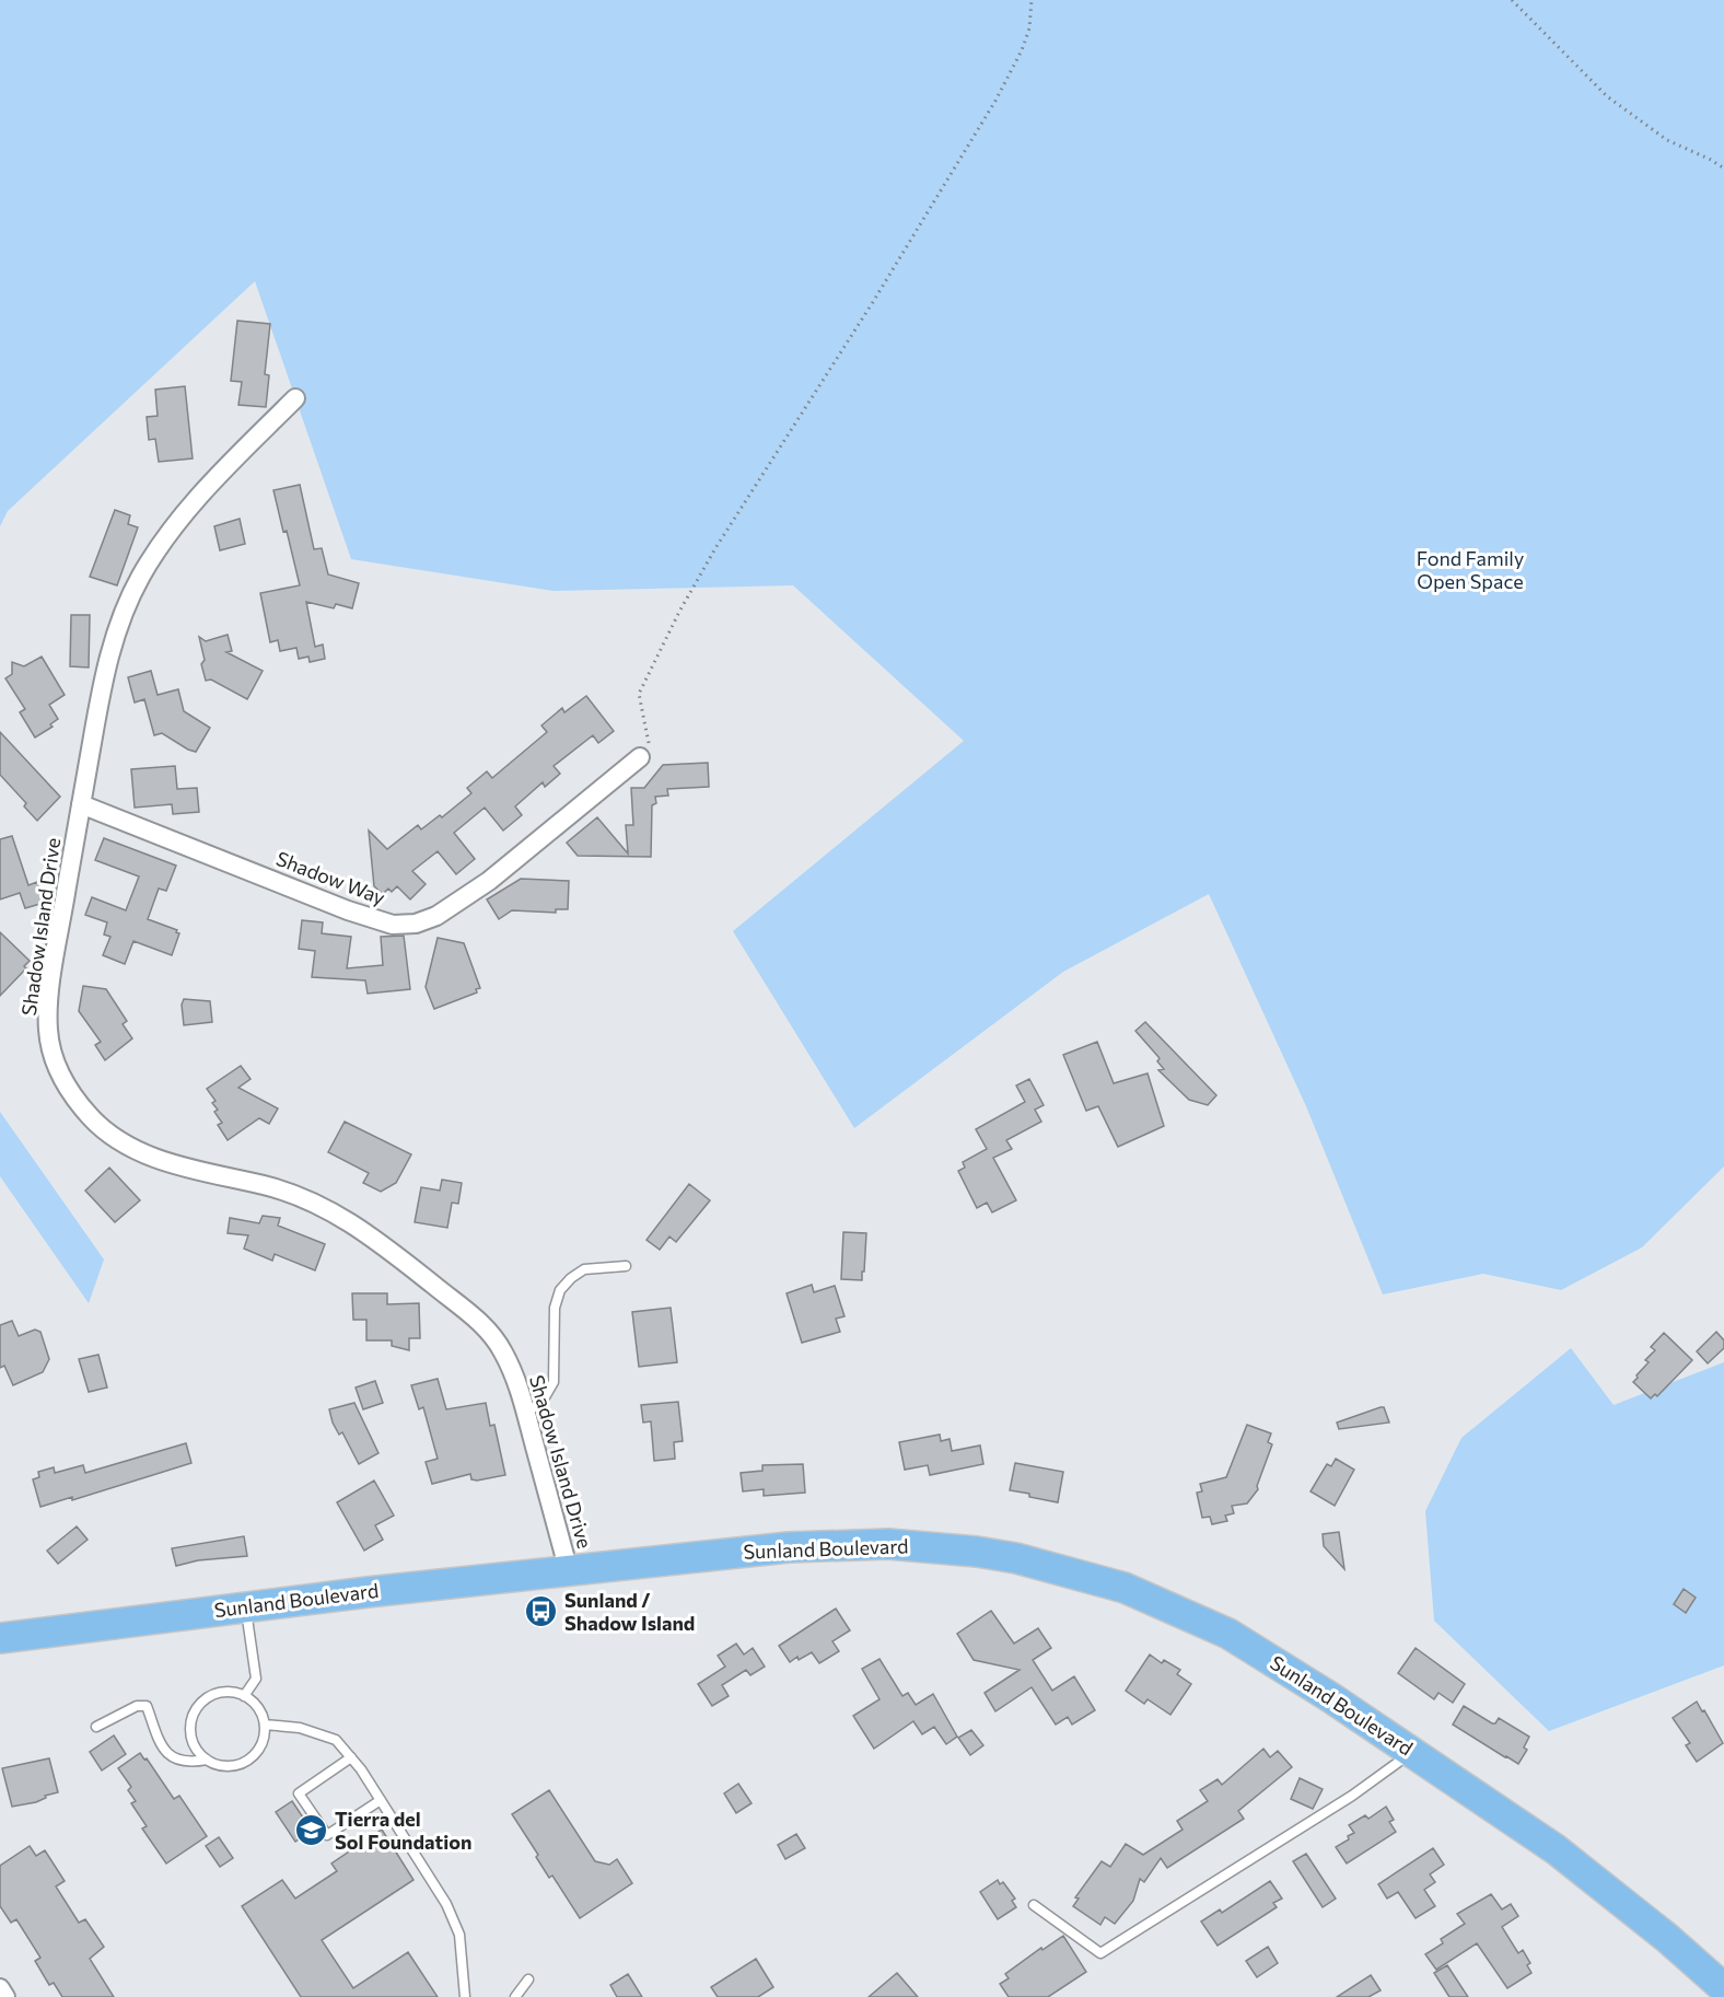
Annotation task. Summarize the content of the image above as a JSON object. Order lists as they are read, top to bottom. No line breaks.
{"streets":{"main road":["Sunland Boulevard"],"street":["Shadow Way","Shadow Island Drive"]},"crossings":[["Shadow Way","Shadow Island Drive"],["Shadow Island Drive","Sunland Boulevard"]],"parks":["Fond Family Open Space"],"places":{"bus stop":["Sunland / Shadow Island"],"school or university":["Tierra del Sol Foundation"]}}
